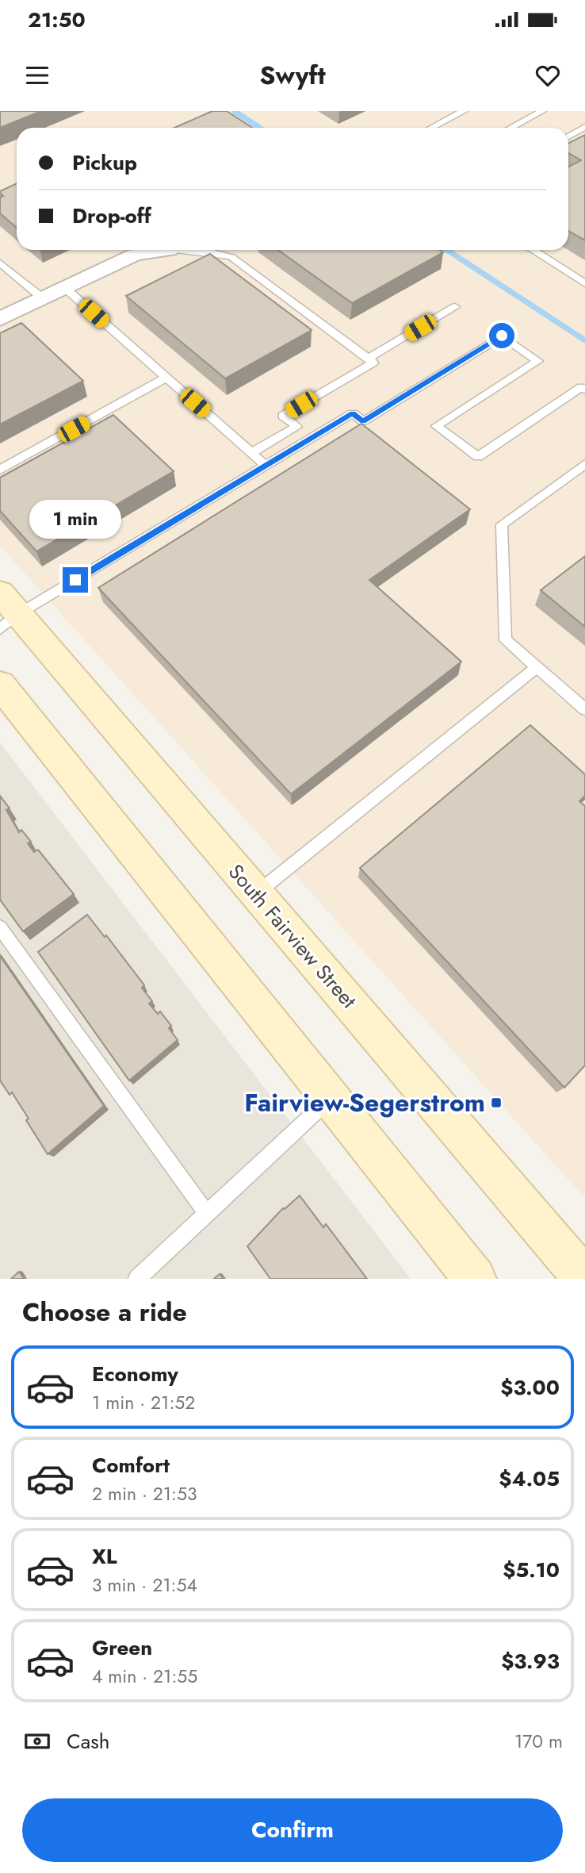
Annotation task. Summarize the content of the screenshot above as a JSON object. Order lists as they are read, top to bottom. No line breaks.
{"streets":{"main road":["South Fairview Street"]},"places":{"transit":["Fairview-Segerstrom"]},"page":{"status":"21:50","header":"Swyft","banner":["Pickup","Drop-off"],"bubble":"1 min","heading":"Choose a ride","list":[{"name":"Economy","note":"1 min · 21:52","value":"$3.00"},{"name":"Comfort","note":"2 min · 21:53","value":"$4.05"},{"name":"XL","note":"3 min · 21:54","value":"$5.10"},{"name":"Green","note":"4 min · 21:55","value":"$3.93"}],"pay":["Cash","170 m"],"buttons":"Confirm"}}
